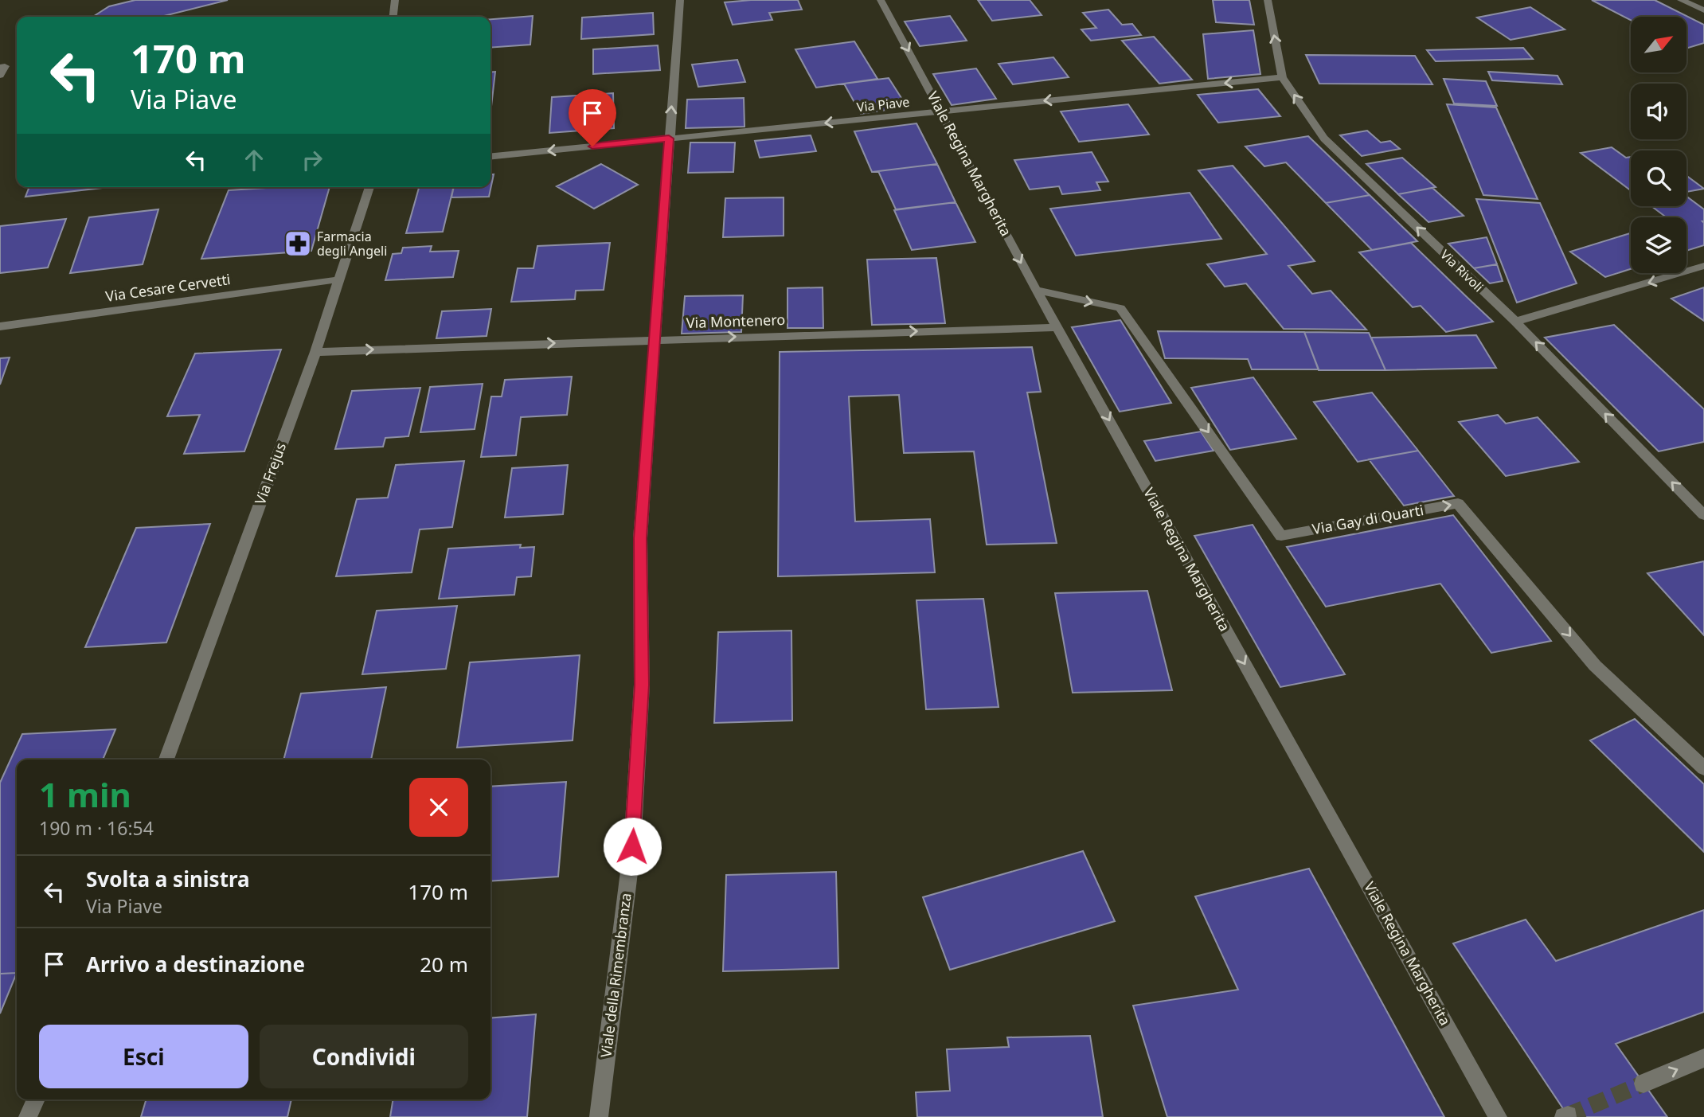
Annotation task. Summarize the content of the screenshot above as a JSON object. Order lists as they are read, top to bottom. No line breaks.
{"streets":{"street":["Via Piave","Viale Regina Margherita","Via Rivoli","Via Cesare Cervetti","Via Montenero","Via Frejus","Via Gay di Quarti","Viale della Rimembranza"]},"crossings":[["Via Piave","Viale Regina Margherita"],["Via Piave","Via Rivoli"],["Via Piave","Viale della Rimembranza"],["Viale Regina Margherita","Via Montenero"],["Viale Regina Margherita","Via Gay di Quarti"],["Via Cesare Cervetti","Via Frejus"],["Via Montenero","Via Frejus"],["Via Montenero","Viale della Rimembranza"]],"one_way":["Via Piave","Viale Regina Margherita","Via Rivoli","Via Montenero","Via Gay di Quarti"],"places":{"pharmacy":["Farmacia degli Angeli"]},"north":"top right","page":{"turn":["170 m","Via Piave"],"heading":["1 min","190 m · 16:54"],"list":[{"name":"Svolta a sinistra","note":"Via Piave","value":"170 m"},{"name":"Arrivo a destinazione","value":"20 m"}],"buttons":["Esci","Condividi"]}}
